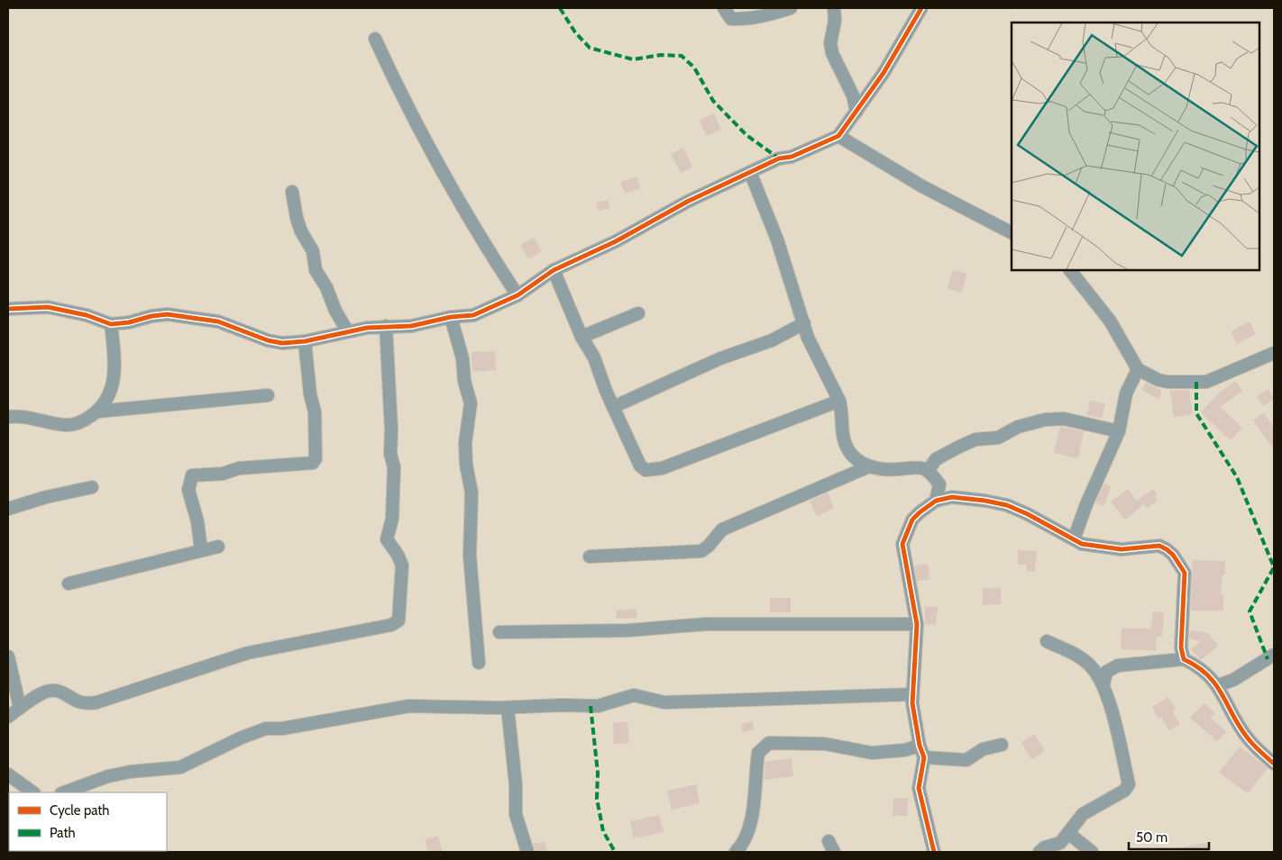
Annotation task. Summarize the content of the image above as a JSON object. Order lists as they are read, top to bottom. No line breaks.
{"legend":["Cycle path","Path"],"scale_bar":"50 m"}
